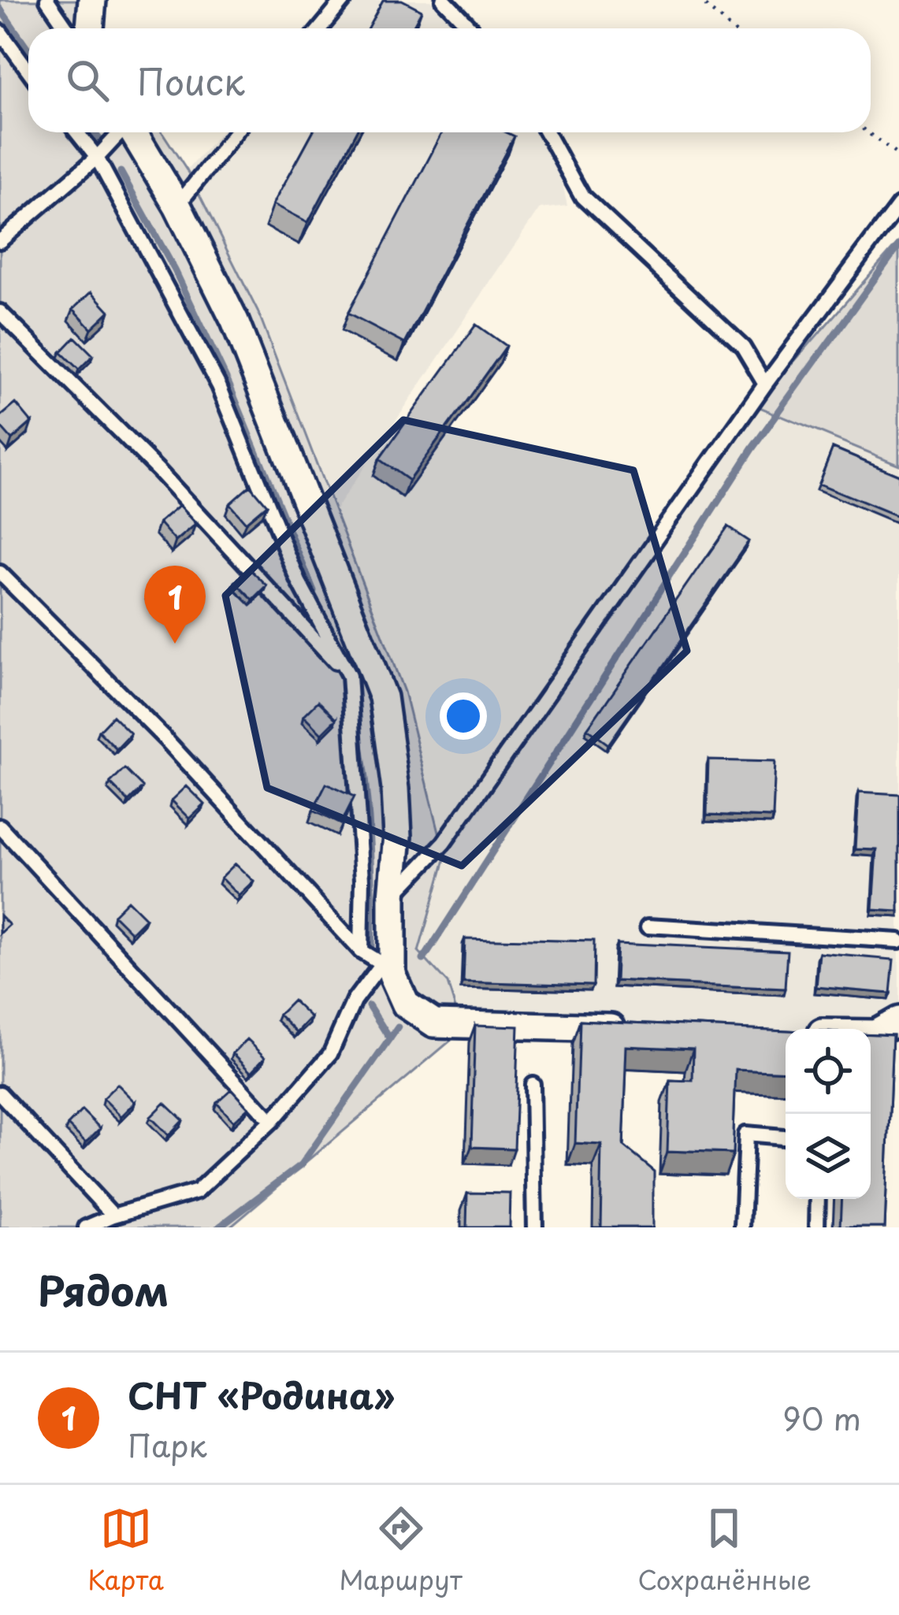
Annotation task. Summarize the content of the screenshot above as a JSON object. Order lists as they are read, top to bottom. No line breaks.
{"page":{"search":"Поиск","pins":"1","heading":"Рядом","list":[{"mark":"1","name":"СНТ «Родина»","note":"Парк","value":"90 m"}],"nav":["Карта","Маршрут","Сохранённые"]}}
